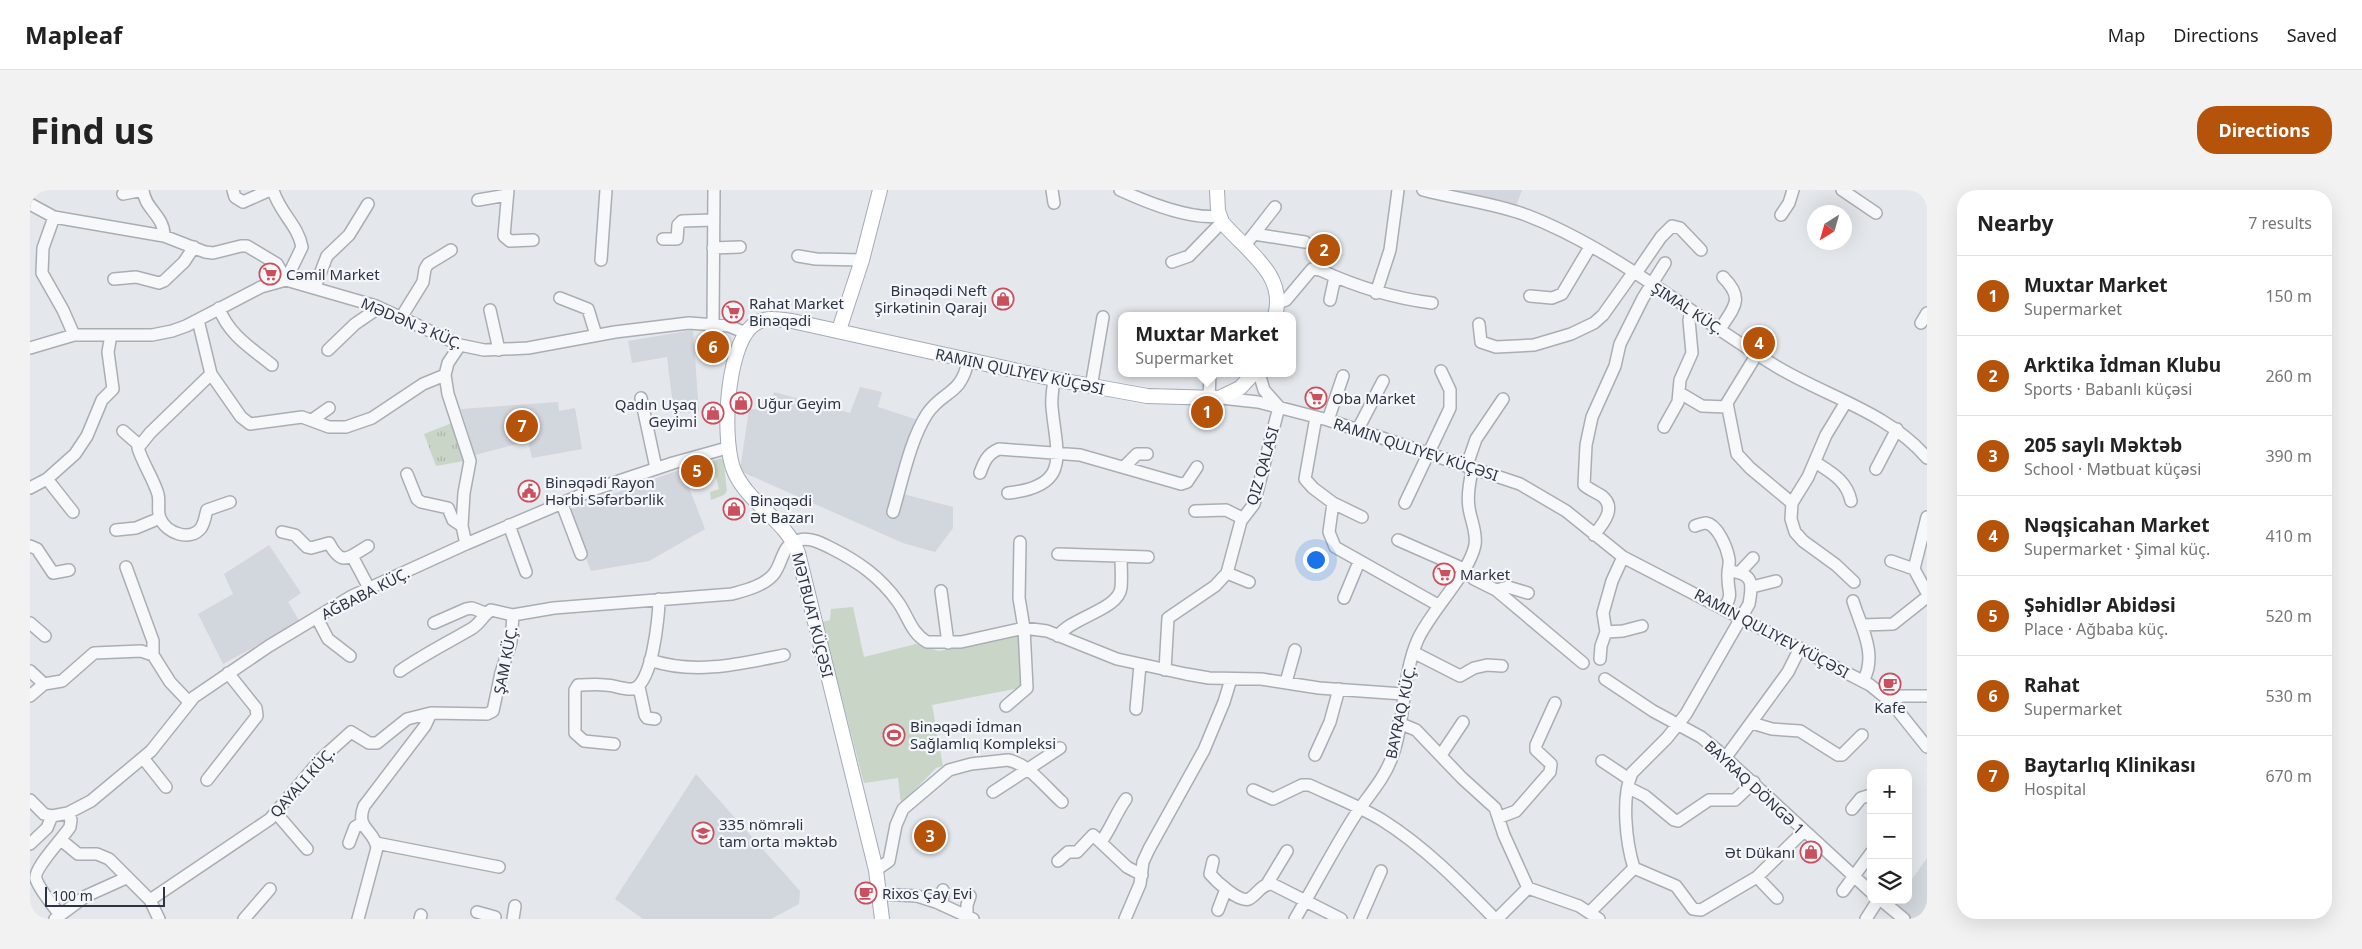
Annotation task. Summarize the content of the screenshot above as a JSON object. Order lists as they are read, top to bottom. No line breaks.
{"streets":{"main road":["RAMIN QULIYEV KÜÇƏSI","MƏTBUAT KÜÇƏSI"],"street":["ŞIMAL KÜÇ.","MƏDƏN 3 KÜÇ.","AĞBABA KÜÇ.","ŞAM KÜÇ.","BAYRAQ KÜÇ.","BAYRAQ DÖNGƏ 1"]},"crossings":[["MƏDƏN 3 KÜÇ.","RAMIN QULIYEV KÜÇƏSI"],["MƏDƏN 3 KÜÇ.","MƏTBUAT KÜÇƏSI"],["RAMIN QULIYEV KÜÇƏSI","MƏTBUAT KÜÇƏSI"],["RAMIN QULIYEV KÜÇƏSI","BAYRAQ KÜÇ."],["AĞBABA KÜÇ.","MƏTBUAT KÜÇƏSI"],["MƏTBUAT KÜÇƏSI","ŞAM KÜÇ."]],"places":{"supermarket":["Cəmil Market","Rahat Market Binəqədi","Oba Market","Market"],"shop":["Binəqədi Neft Şirkətinin Qarajı","Uğur Geyim","Qadın Uşaq Geyimi","Binəqədi Ət Bazarı","Ət Dükanı"],"public building":["Binəqədi Rayon Hərbi Səfərbərlik"],"cafe":["Kafe","Rixos Çay Evi"],"sports":["Binəqədi İdman Sağlamlıq Kompleksi"],"school or university":["335 nömrəli tam orta məktəb"]},"scale_bar":"100 m","north":"bottom left","page":{"header":"Mapleaf","nav":["Map","Directions","Saved"],"buttons":"Directions","title":"Find us","heading":["Nearby","7 results"],"pins":["2","4","6","1","7","5","3"],"list":[{"mark":"1","name":"Muxtar Market","note":"Supermarket","value":"150 m"},{"mark":"2","name":"Arktika İdman Klubu","note":"Sports · Babanlı küçəsi","value":"260 m"},{"mark":"3","name":"205 saylı Məktəb","note":"School · Mətbuat küçəsi","value":"390 m"},{"mark":"4","name":"Nəqşicahan Market","note":"Supermarket · Şimal küç.","value":"410 m"},{"mark":"5","name":"Şəhidlər Abidəsi","note":"Place · Ağbaba küç.","value":"520 m"},{"mark":"6","name":"Rahat","note":"Supermarket","value":"530 m"},{"mark":"7","name":"Baytarlıq Klinikası","note":"Hospital","value":"670 m"}],"popup":["Muxtar Market","Supermarket"],"map_buttons":["+","−"],"scale":"100 m"}}
